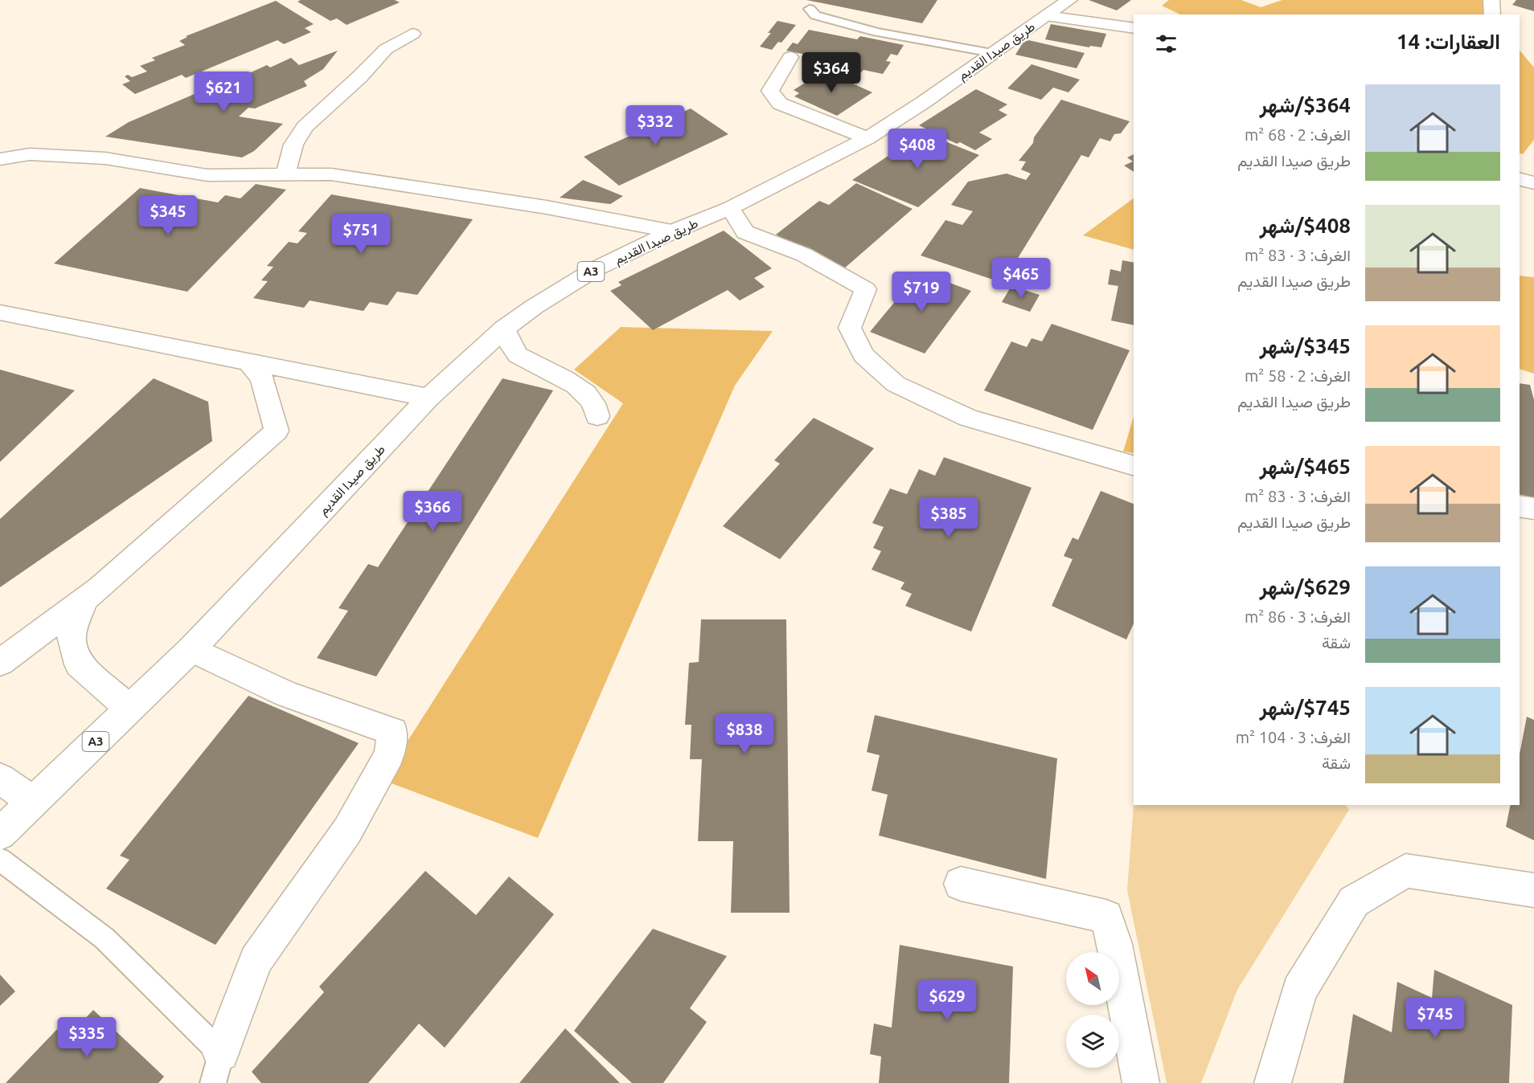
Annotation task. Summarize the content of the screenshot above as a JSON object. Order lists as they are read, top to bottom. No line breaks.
{"streets":{"main road":["طريق صيدا القديم","A3"]},"crossings":[["طريق صيدا القديم","A3"]],"north":"top left","page":{"heading":"العقارات: 14","price":["$364","$621","$332","$408","$345","$751","$465","$719","$366","$385","$838","$629","$745","$335"],"list":[{"name":"$364/شهر","note":"الغرف: 2 · 68 m² · طريق صيدا القديم"},{"name":"$408/شهر","note":"الغرف: 3 · 83 m² · طريق صيدا القديم"},{"name":"$345/شهر","note":"الغرف: 2 · 58 m² · طريق صيدا القديم"},{"name":"$465/شهر","note":"الغرف: 3 · 83 m² · طريق صيدا القديم"},{"name":"$629/شهر","note":"الغرف: 3 · 86 m² · شقة"},{"name":"$745/شهر","note":"الغرف: 3 · 104 m² · شقة"}]}}
